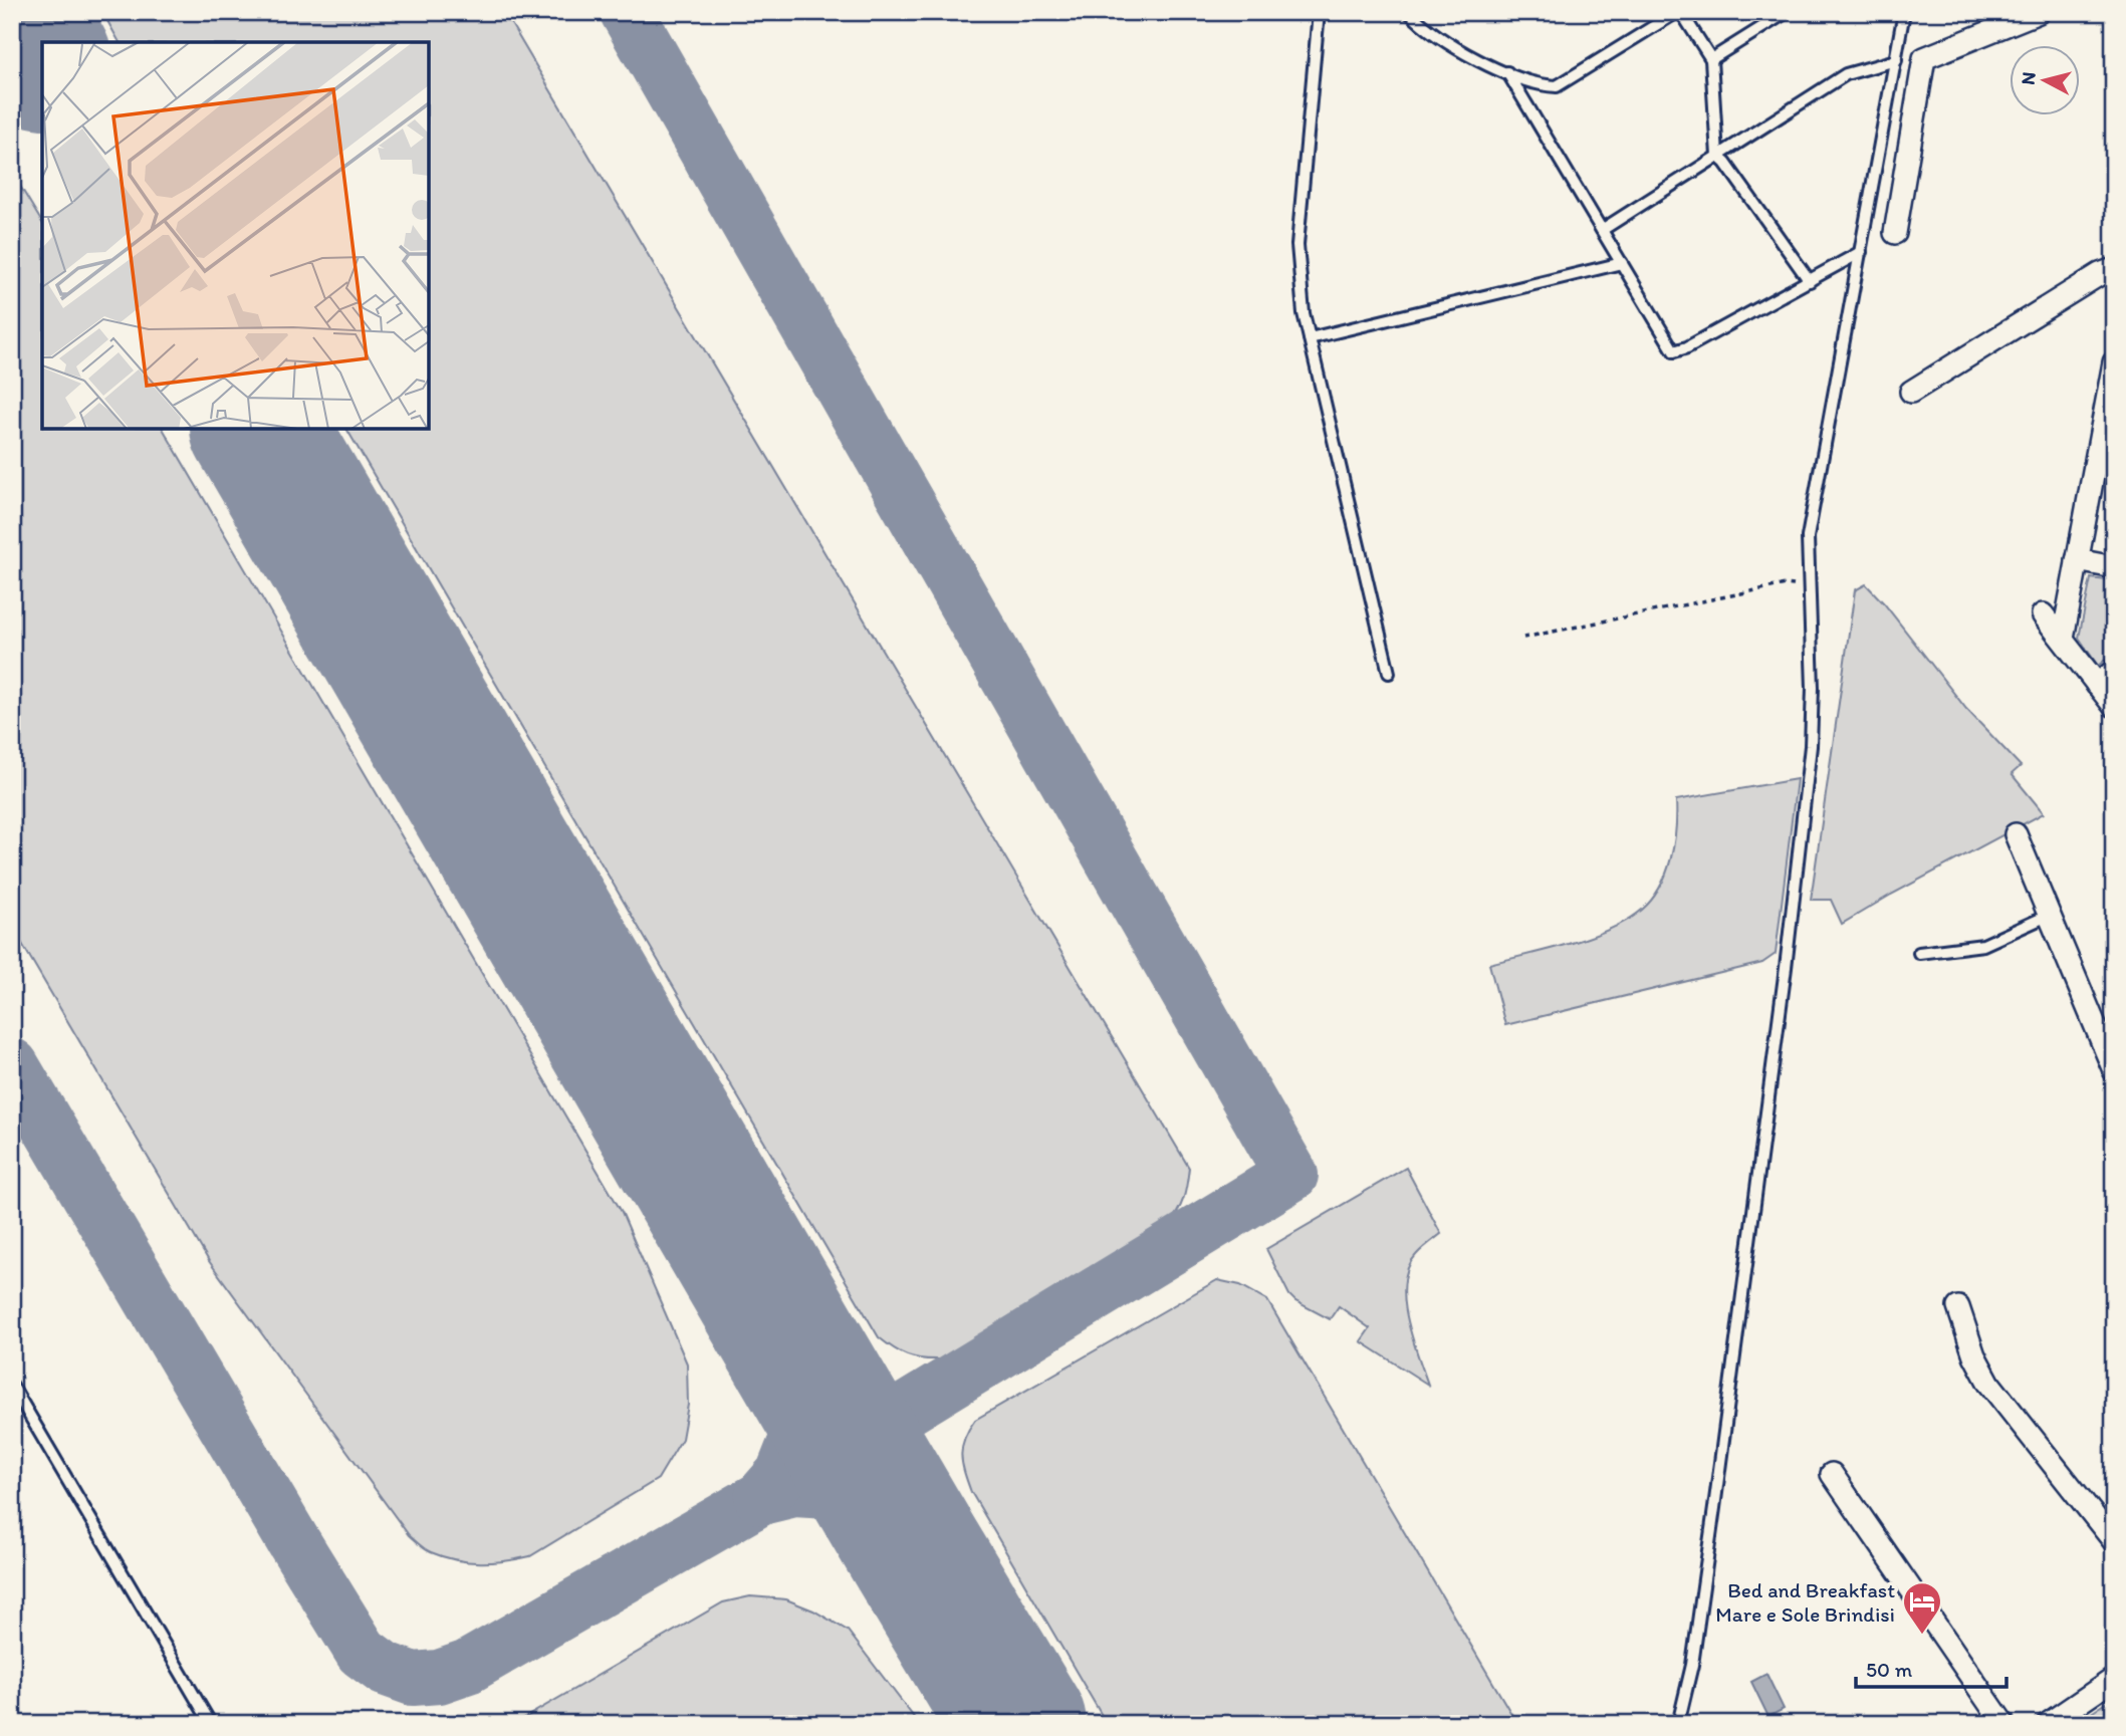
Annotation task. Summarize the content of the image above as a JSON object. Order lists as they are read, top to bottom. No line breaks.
{"places":{"hotel":["Bed and Breakfast Mare e Sole Brindisi"]},"scale_bar":"50 m","north":"left"}
